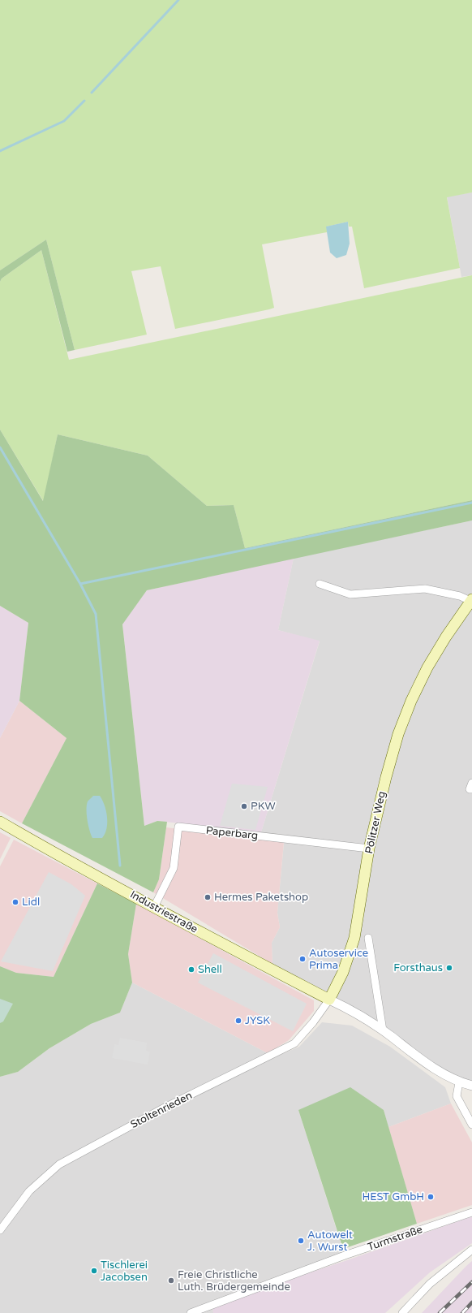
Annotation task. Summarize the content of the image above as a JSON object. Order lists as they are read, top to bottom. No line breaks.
{"streets":{"main road":["Pölitzer Weg","Industriestraße"],"street":["Paperbarg","Stoltenrieden","Turmstraße"]},"crossings":[["Pölitzer Weg","Paperbarg"],["Pölitzer Weg","Industriestraße"],["Pölitzer Weg","Stoltenrieden"],["Paperbarg","Industriestraße"],["Industriestraße","Stoltenrieden"]],"places":["PKW","Hermes Paketshop","Lidl","Autoservice Prima","Forsthaus","Shell","JYSK","HEST GmbH","Autowelt J. Wurst","Tischlerei Jacobsen","Freie Christliche Luth. Brüdergemeinde"]}
